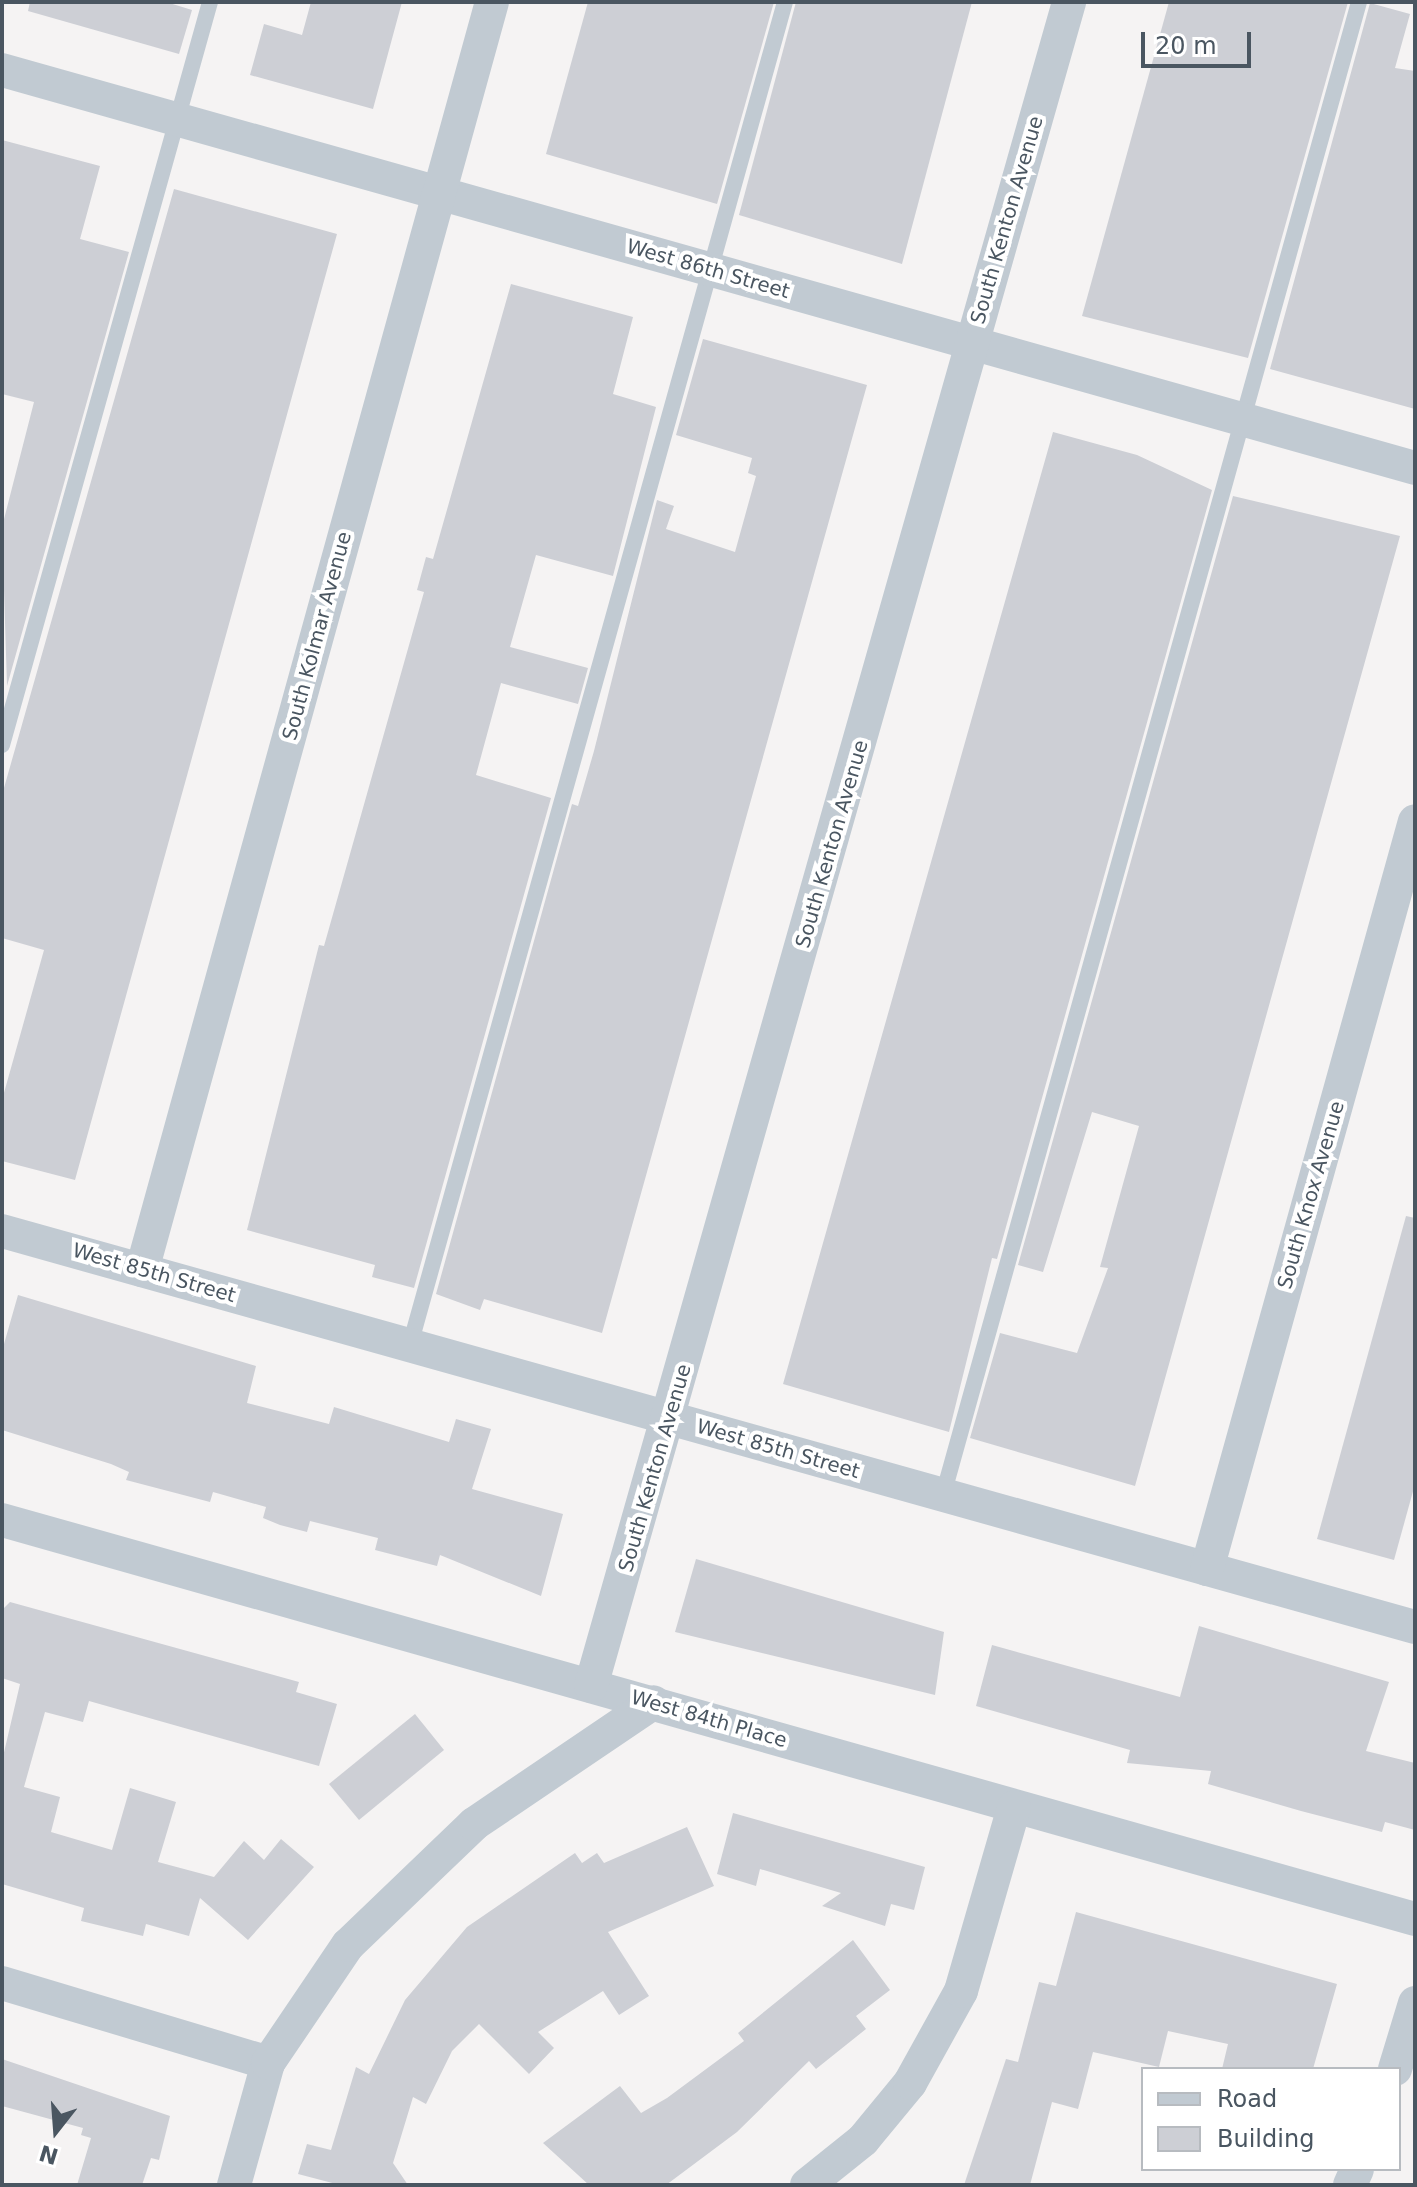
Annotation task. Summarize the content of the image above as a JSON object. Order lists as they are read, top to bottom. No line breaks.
{"streets":{"street":["South Kenton Avenue","West 86th Street","South Kolmar Avenue","South Knox Avenue","West 85th Street","West 84th Place"]},"crossings":[["South Kenton Avenue","West 86th Street"],["South Kenton Avenue","West 85th Street"],["South Kenton Avenue","West 84th Place"],["West 86th Street","South Kolmar Avenue"],["South Kolmar Avenue","West 85th Street"],["South Knox Avenue","West 85th Street"]],"legend":["Road","Building"],"scale_bar":"20 m","north":"bottom"}
